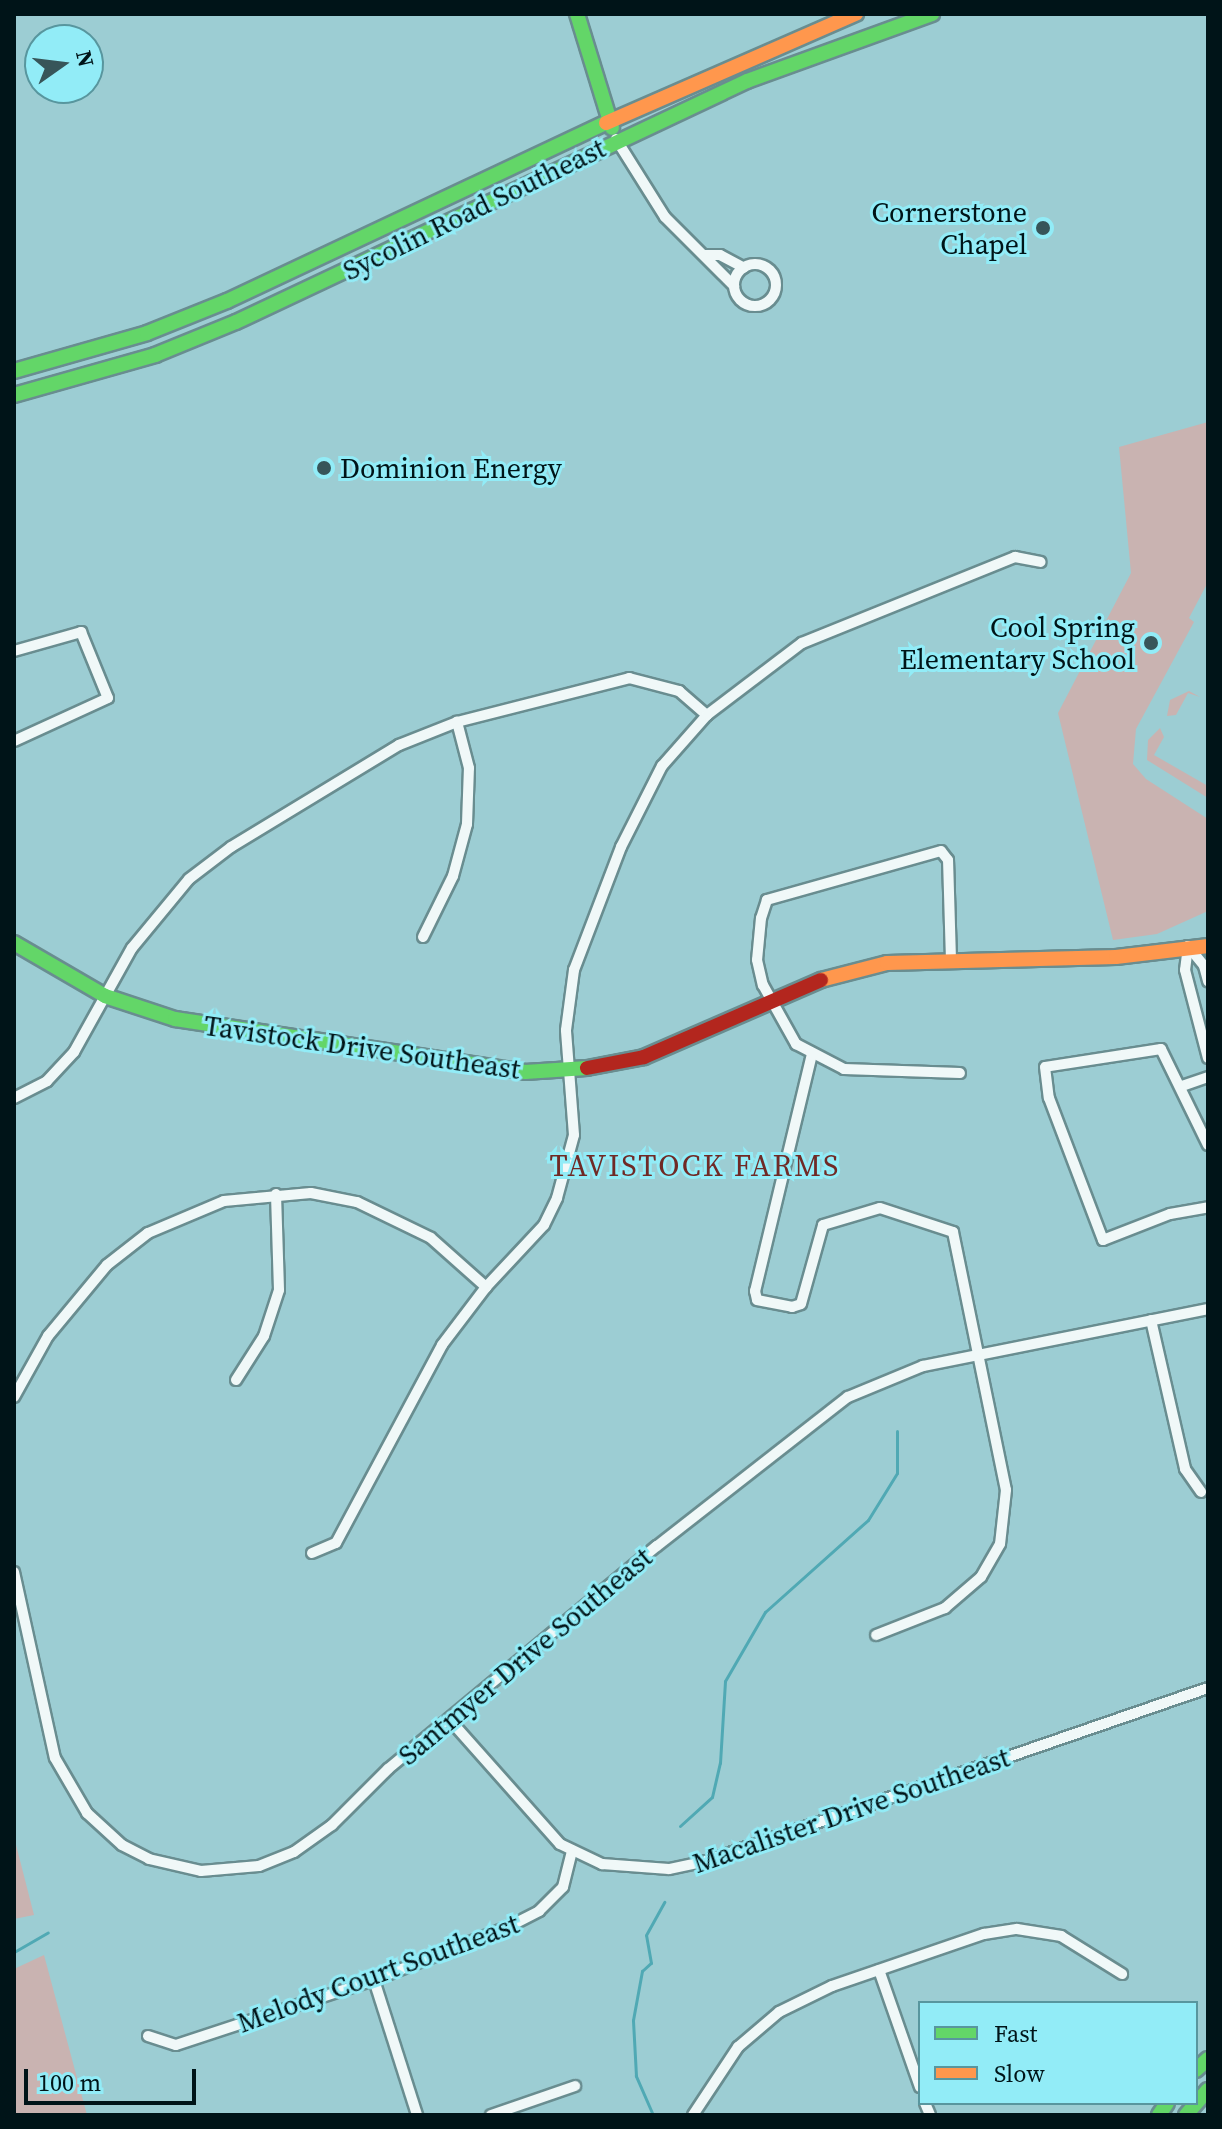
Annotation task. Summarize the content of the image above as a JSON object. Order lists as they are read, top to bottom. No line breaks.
{"streets":{"main road":["Sycolin Road Southeast","Tavistock Drive Southeast"],"street":["Santmyer Drive Southeast","Macalister Drive Southeast","Melody Court Southeast"]},"crossings":[["Santmyer Drive Southeast","Macalister Drive Southeast"],["Macalister Drive Southeast","Melody Court Southeast"]],"districts":["TAVISTOCK FARMS"],"places":["Cornerstone Chapel","Dominion Energy","Cool Spring Elementary School"],"legend":["Fast","Slow"],"scale_bar":"100 m","north":"right"}
